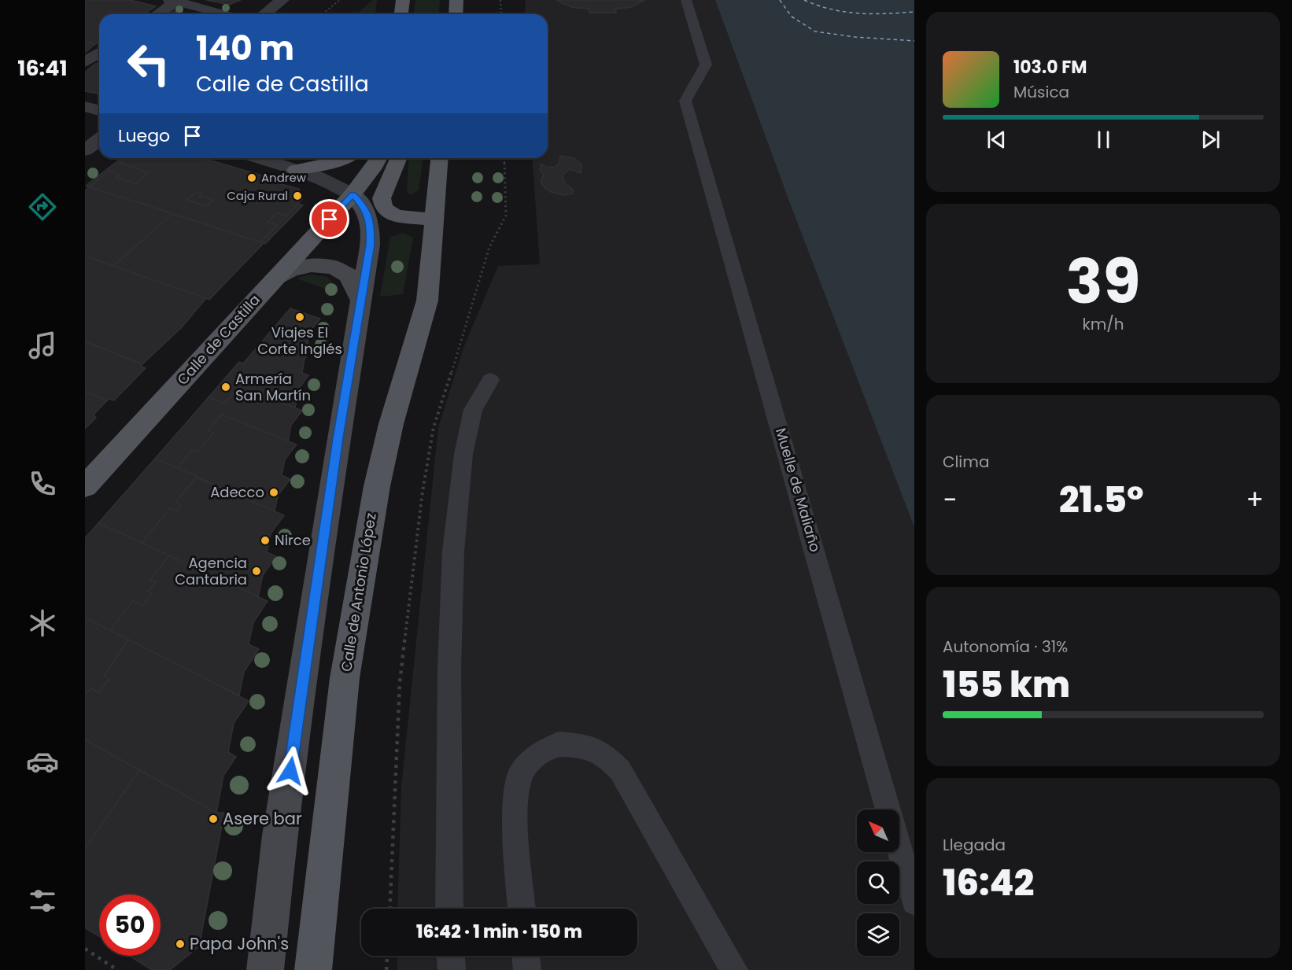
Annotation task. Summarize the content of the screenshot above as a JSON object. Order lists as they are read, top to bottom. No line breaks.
{"streets":{"main road":["Calle de Castilla","Calle de Antonio López"],"lane":["Muelle de Maliaño"]},"places":["Andrew","Caja Rural","Viajes El Corte Inglés","Armería San Martín","Adecco","Nirce","Agencia Cantabria","Asere bar","Papa John's"],"north":"top left","page":{"tabs":"16:41","turn":["140 m","Calle de Castilla"],"song":["103.0 FM","Música"],"then":"Luego","tile":[["39","km/h"],"Clima",["Autonomía · 31%","155 km"],["Llegada","16:42"]],"heat":["−","21.5°","+"],"limit":"50","trip":"16:42 · 1 min · 150 m"}}
